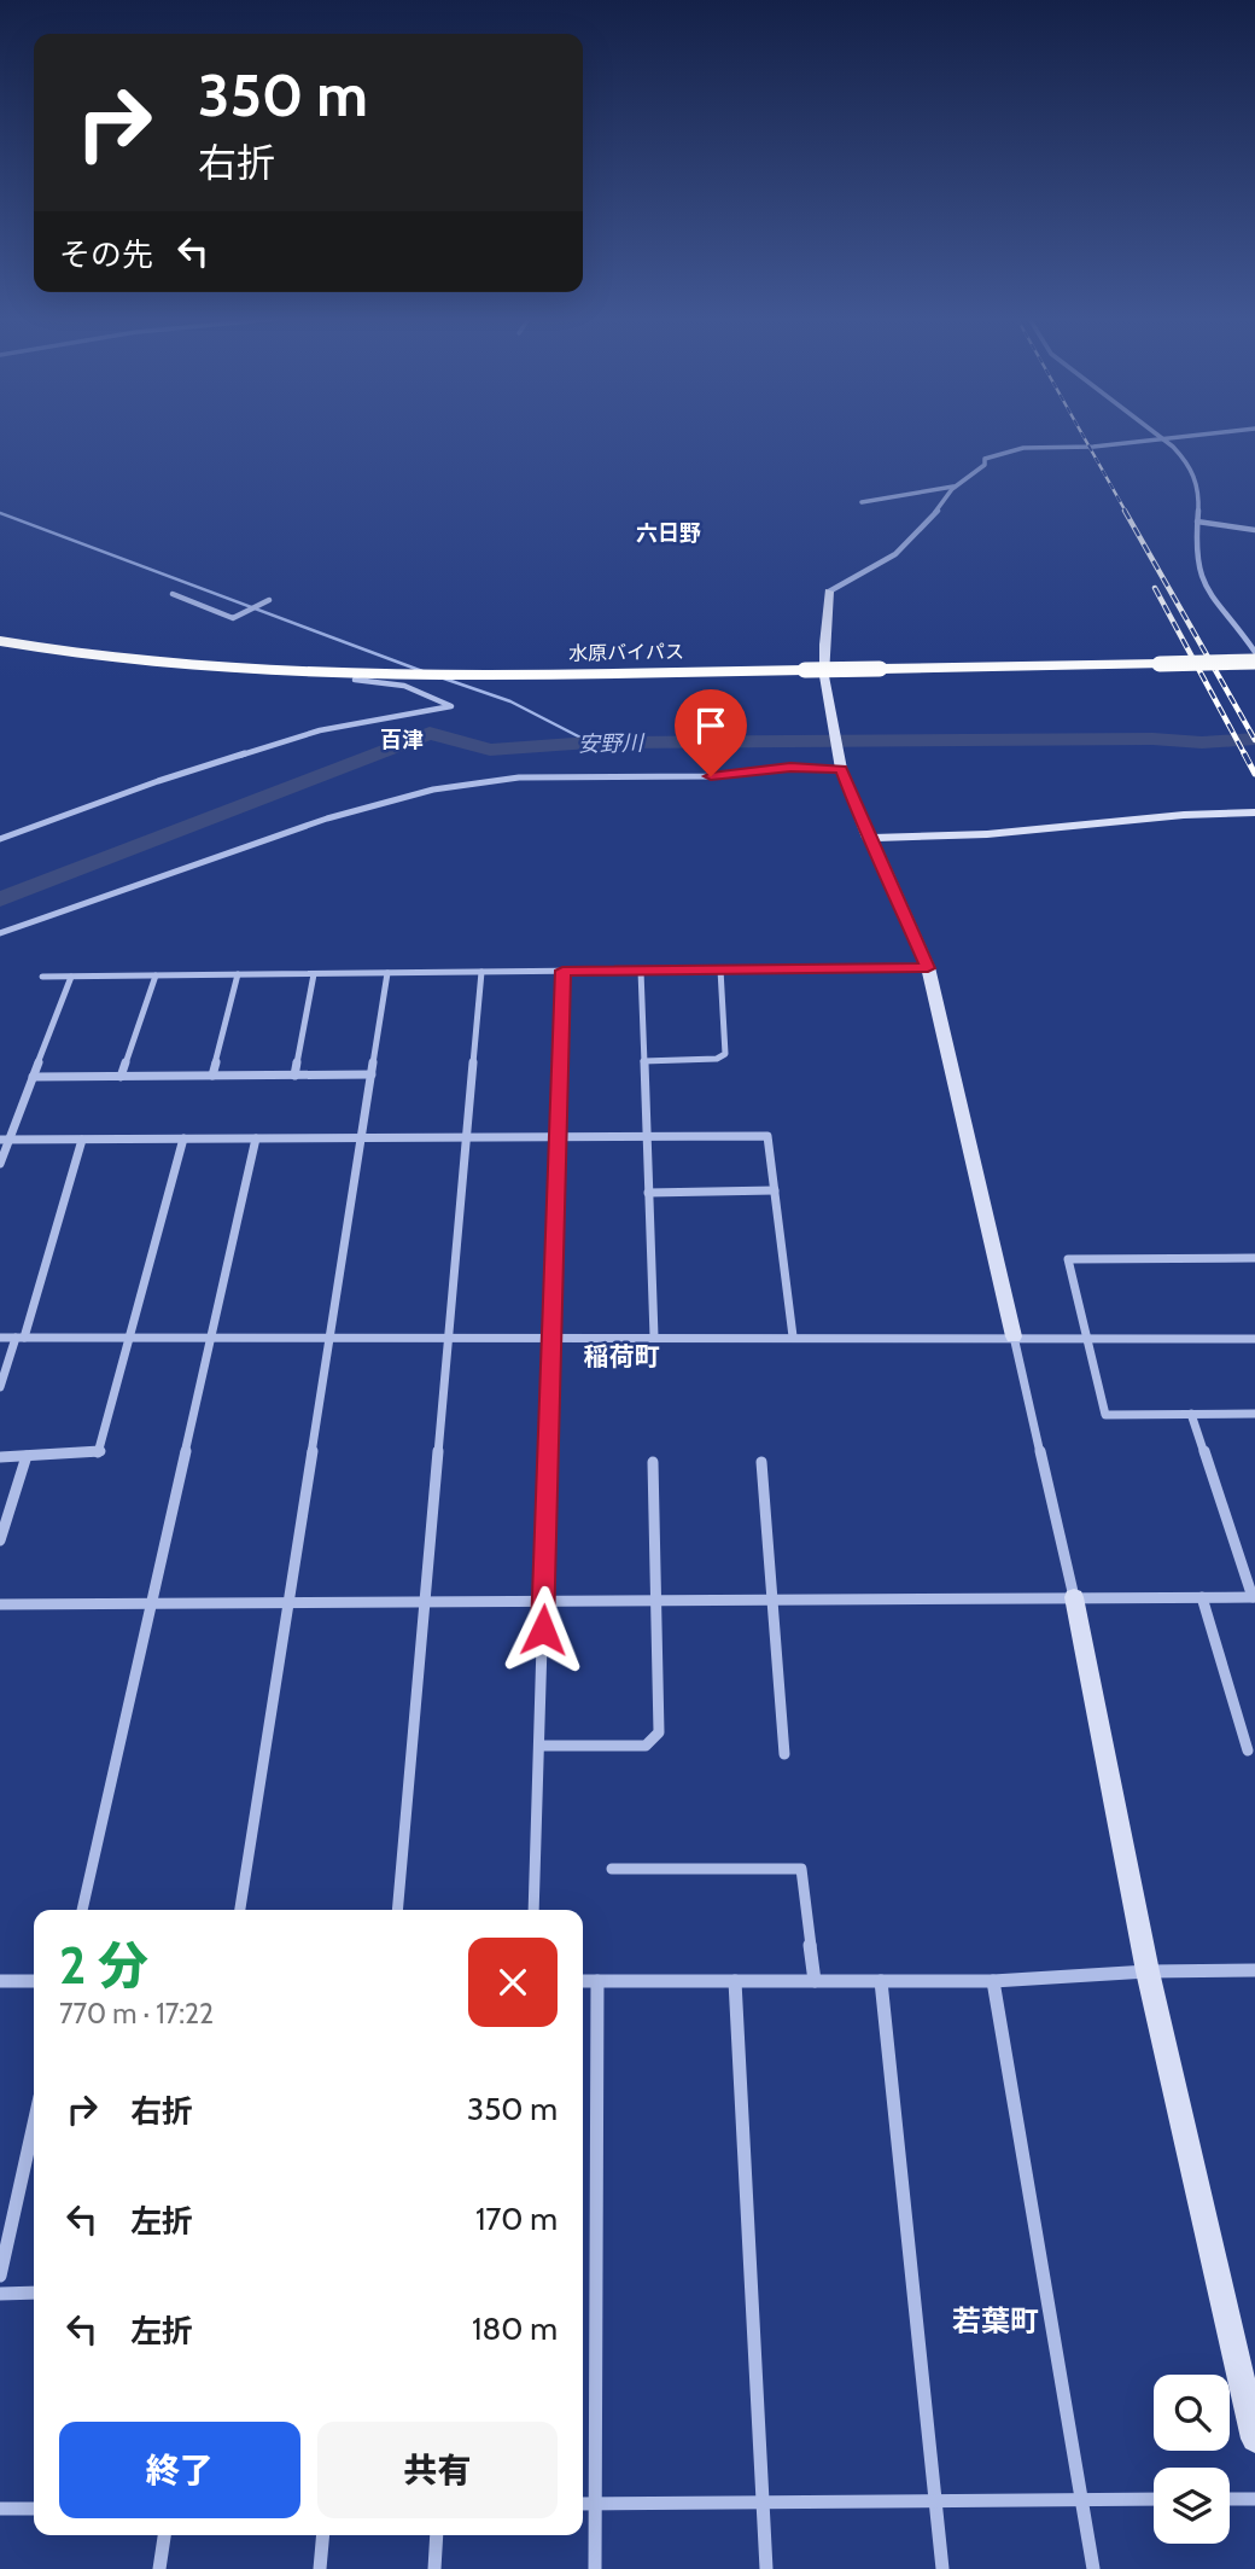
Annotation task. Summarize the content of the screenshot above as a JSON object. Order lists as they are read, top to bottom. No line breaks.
{"streets":{"highway":["水原バイパス"]},"districts":["六日野","百津","稲荷町","若葉町"],"water":["安野川"],"page":{"turn":["350 m","右折"],"then":"その先","heading":["2 分","770 m · 17:22"],"list":[{"name":"右折","value":"350 m"},{"name":"左折","value":"170 m"},{"name":"左折","value":"180 m"}],"buttons":["終了","共有"]}}
